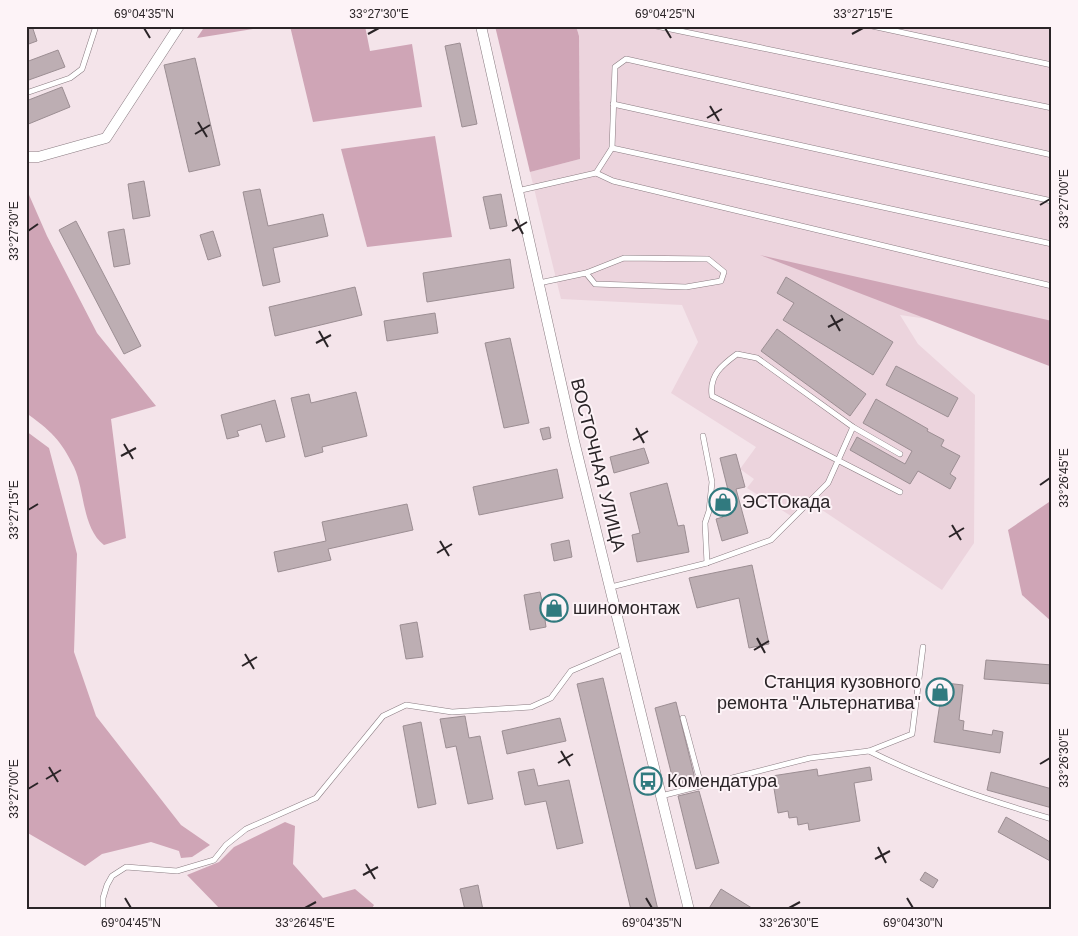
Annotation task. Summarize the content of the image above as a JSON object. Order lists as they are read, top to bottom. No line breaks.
{"streets":{"street":["ВОСТОЧНАЯ УЛИЦА"]},"places":{"shop":["ЭСТОкада","шиномонтаж","Станция кузовного ремонта \"Альтернатива\""],"bus stop":["Комендатура"]},"coordinates":["69°04'35\"N","33°27'30\"E","69°04'25\"N","33°27'15\"E","33°27'00\"E","33°26'45\"E","33°26'30\"E","69°04'45\"N","69°04'30\"N"]}
